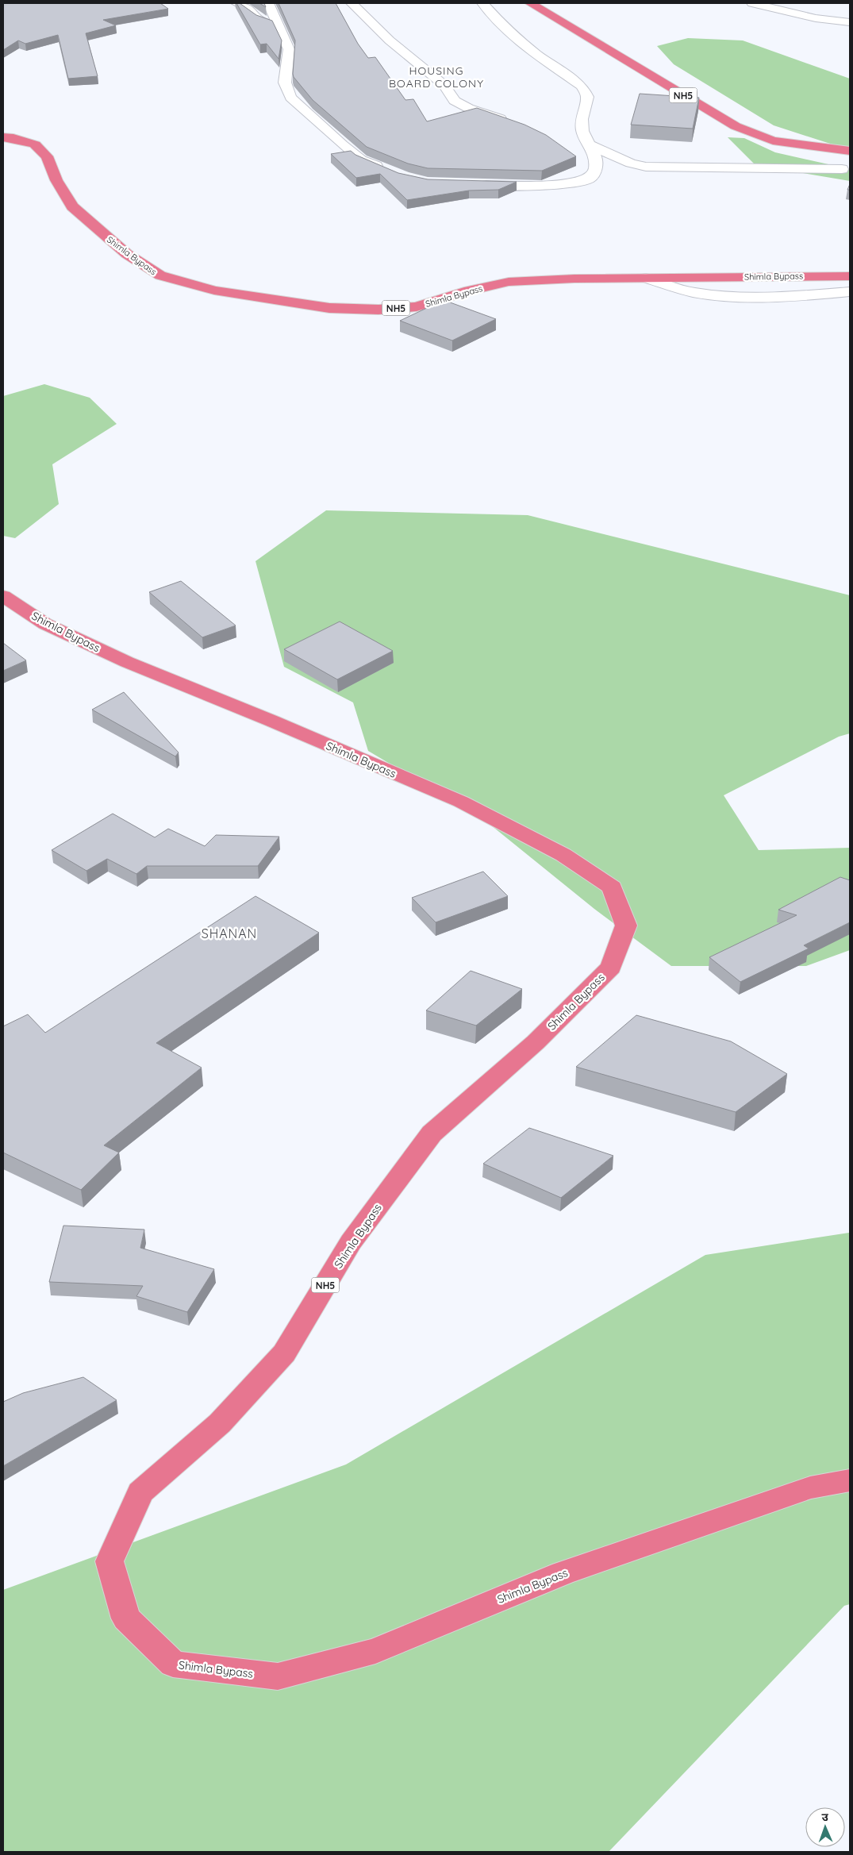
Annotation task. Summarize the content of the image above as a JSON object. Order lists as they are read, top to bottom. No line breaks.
{"streets":{"highway":["NH5","Shimla Bypass"]},"districts":["HOUSING BOARD COLONY","SHANAN"],"north":"top"}
